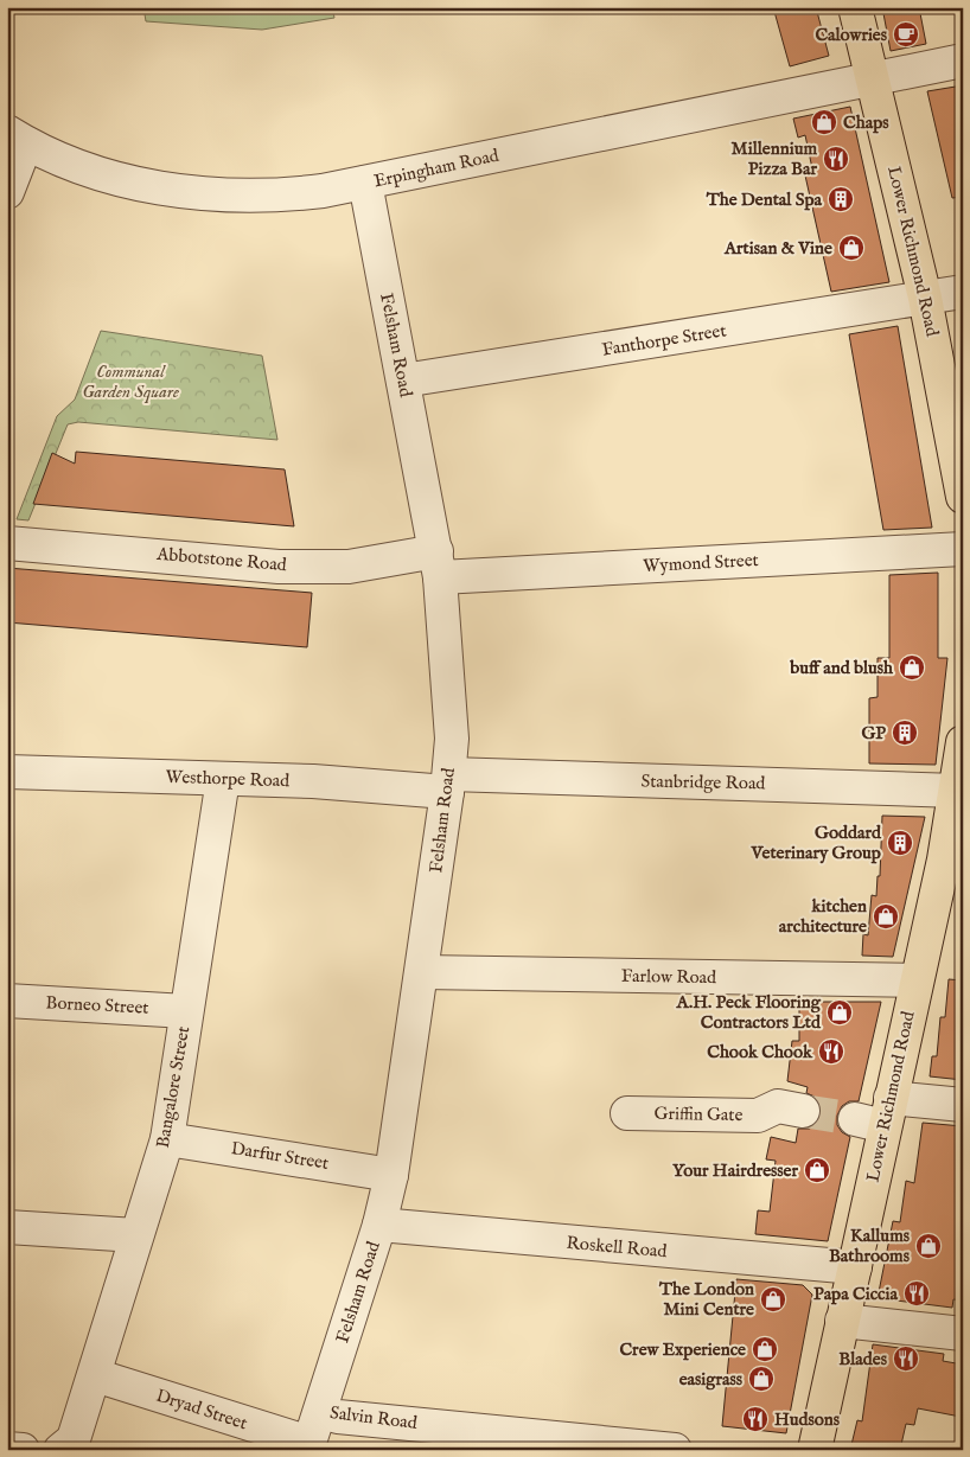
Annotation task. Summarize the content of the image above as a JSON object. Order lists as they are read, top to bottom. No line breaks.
{"streets":{"main road":["Lower Richmond Road"],"street":["Erpingham Road","Fanthorpe Street","Felsham Road","Abbotstone Road","Wymond Street","Westhorpe Road","Stanbridge Road","Farlow Road","Borneo Street","Bangalore Street","Griffin Gate","Darfur Street","Roskell Road","Dryad Street","Salvin Road"]},"crossings":[["Erpingham Road","Lower Richmond Road"],["Erpingham Road","Felsham Road"],["Lower Richmond Road","Fanthorpe Street"],["Lower Richmond Road","Stanbridge Road"],["Lower Richmond Road","Farlow Road"],["Lower Richmond Road","Roskell Road"],["Fanthorpe Street","Felsham Road"],["Felsham Road","Abbotstone Road"],["Felsham Road","Wymond Street"],["Felsham Road","Westhorpe Road"],["Felsham Road","Stanbridge Road"],["Felsham Road","Farlow Road"],["Felsham Road","Darfur Street"],["Felsham Road","Roskell Road"],["Felsham Road","Dryad Street"],["Felsham Road","Salvin Road"],["Abbotstone Road","Wymond Street"],["Westhorpe Road","Stanbridge Road"],["Westhorpe Road","Bangalore Street"],["Borneo Street","Bangalore Street"],["Bangalore Street","Darfur Street"],["Bangalore Street","Dryad Street"]],"parks":["Communal Garden Square"],"places":{"cafe":["Calowries"],"shop":["Chaps","Artisan & Vine","buff and blush","kitchen architecture","A.H. Peck Flooring Contractors Ltd","Your Hairdresser","Kallums Bathrooms","The London Mini Centre","Crew Experience","easigrass"],"restaurant":["Millennium Pizza Bar","Chook Chook","Papa Ciccia","Blades","Hudsons"],"building":["The Dental Spa","GP","Goddard Veterinary Group"]}}
